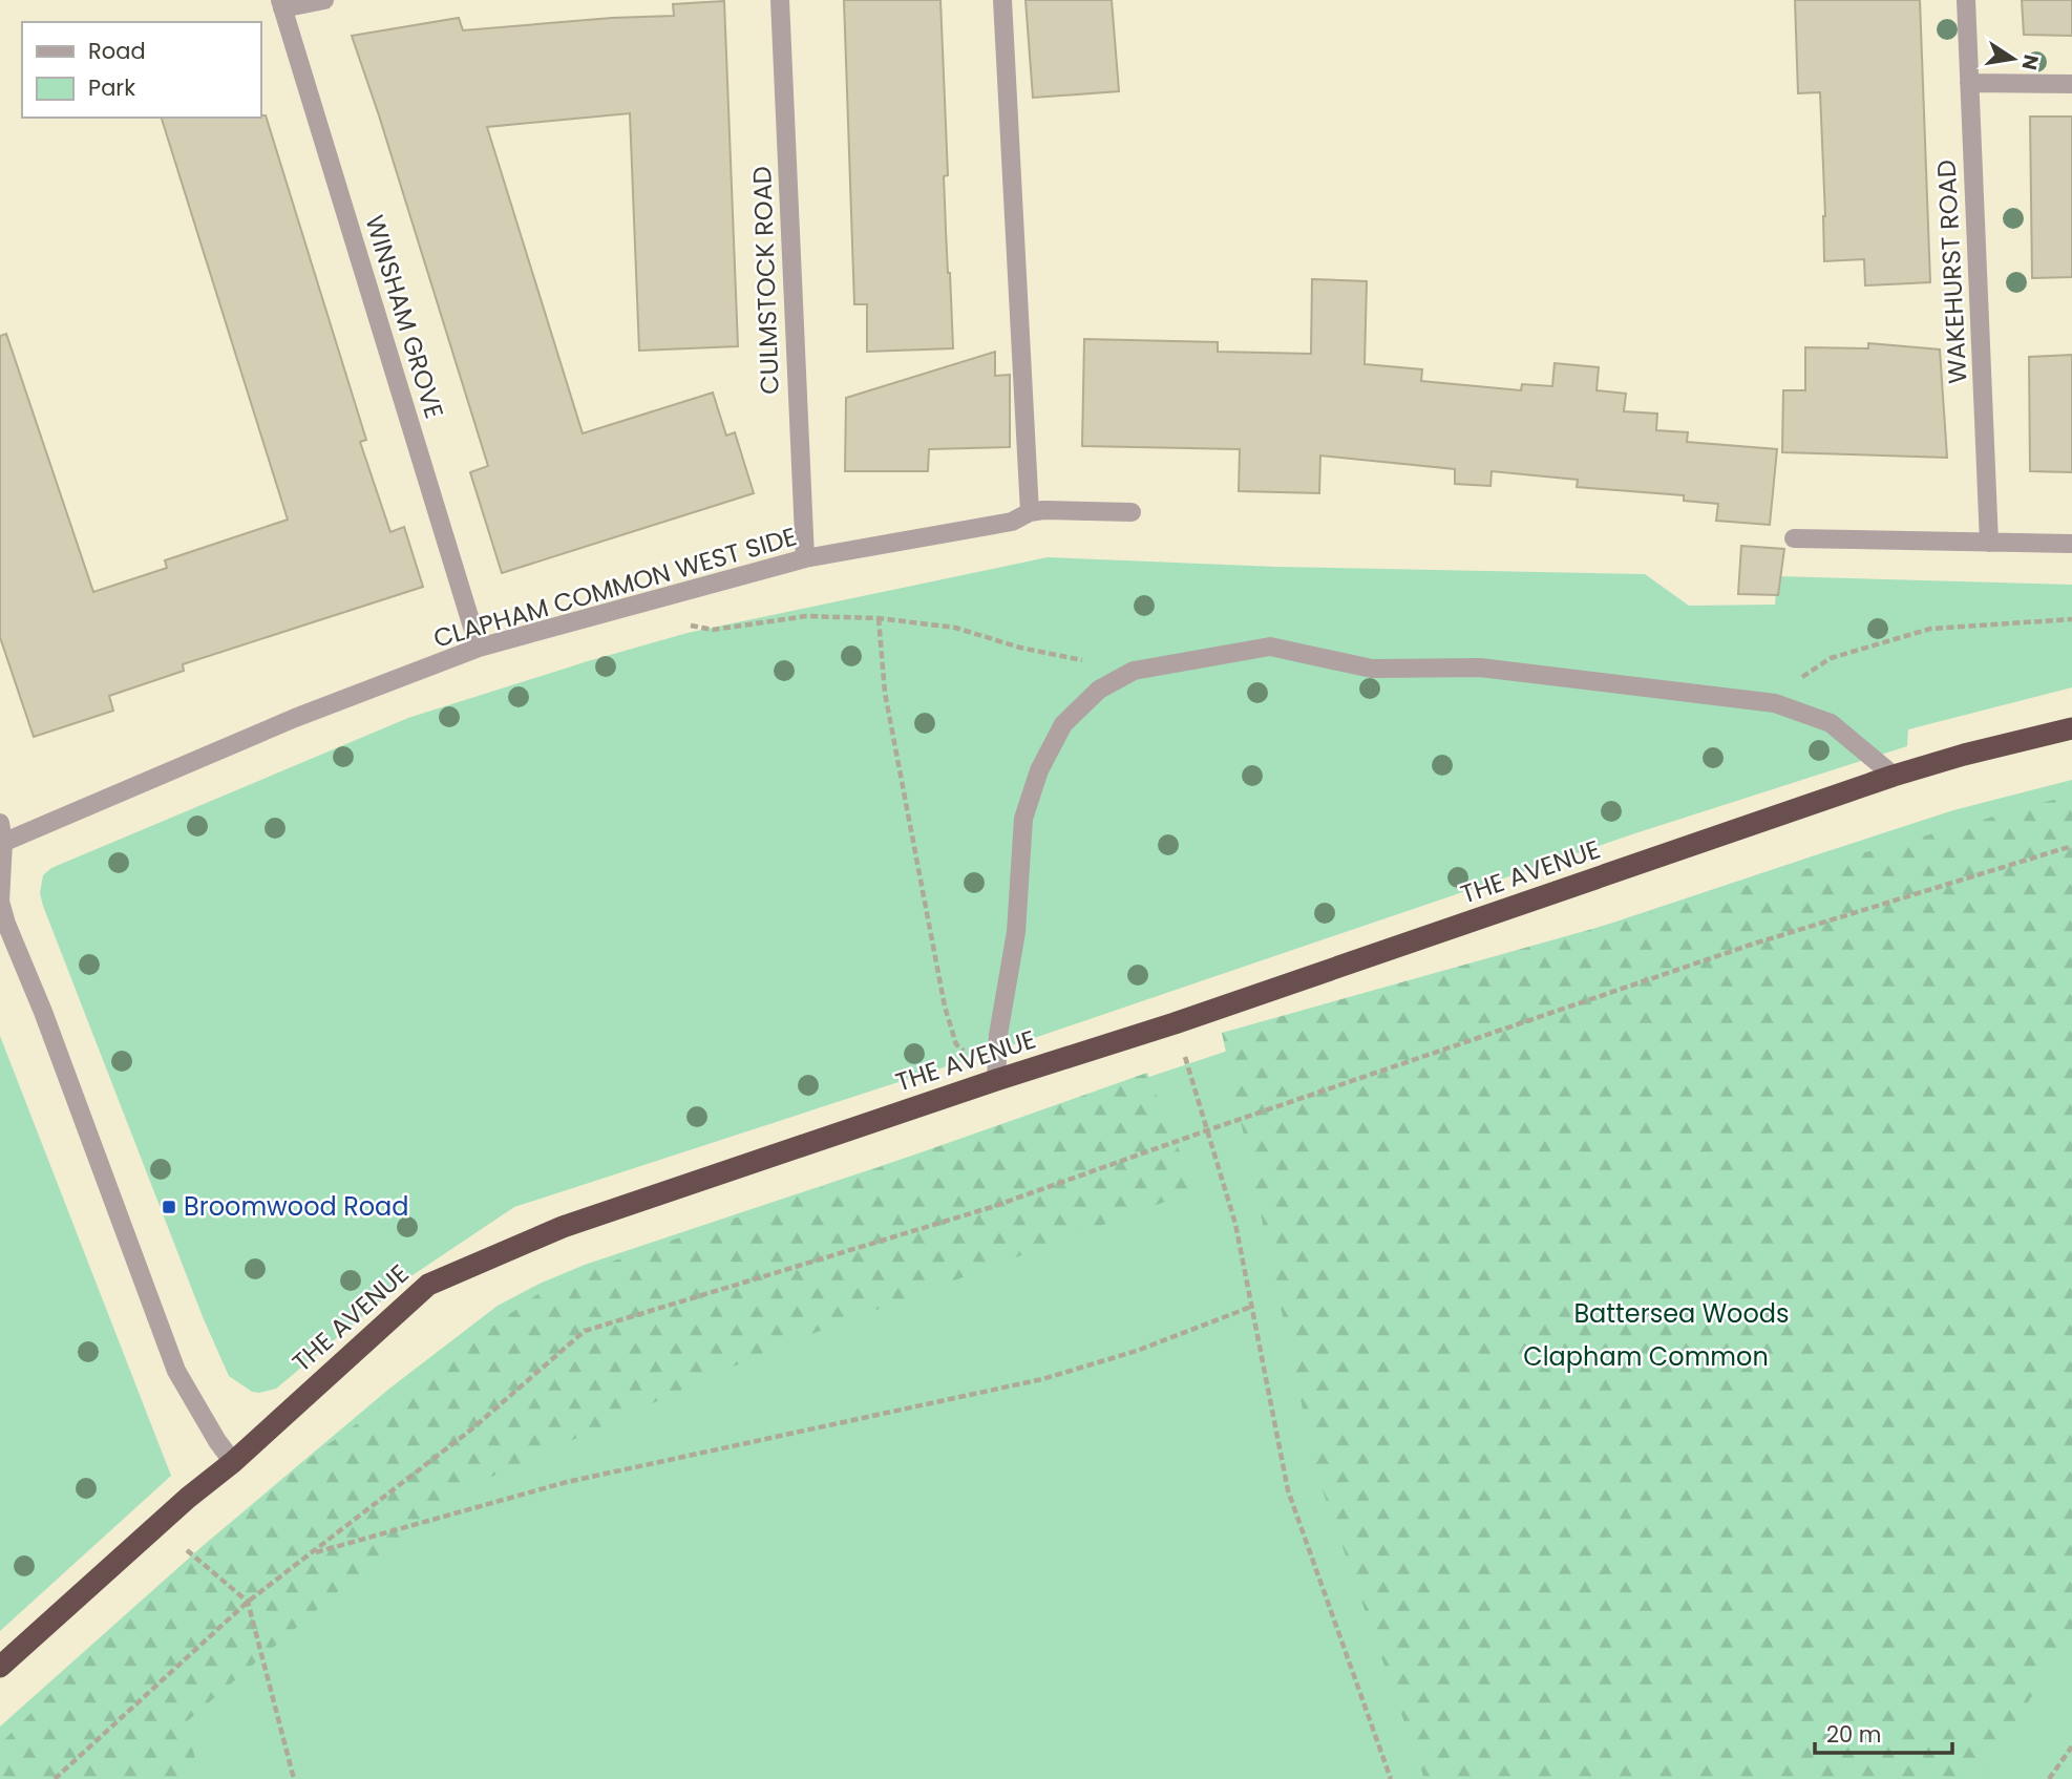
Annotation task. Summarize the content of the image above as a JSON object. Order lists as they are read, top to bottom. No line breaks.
{"streets":{"highway":["THE AVENUE"],"street":["WAKEHURST ROAD","CULMSTOCK ROAD","WINSHAM GROVE","CLAPHAM COMMON WEST SIDE"]},"crossings":[["CULMSTOCK ROAD","CLAPHAM COMMON WEST SIDE"],["WINSHAM GROVE","CLAPHAM COMMON WEST SIDE"]],"parks":["Battersea Woods","Clapham Common"],"places":{"transit":["Broomwood Road"]},"legend":["Road","Park"],"scale_bar":"20 m","north":"right"}
